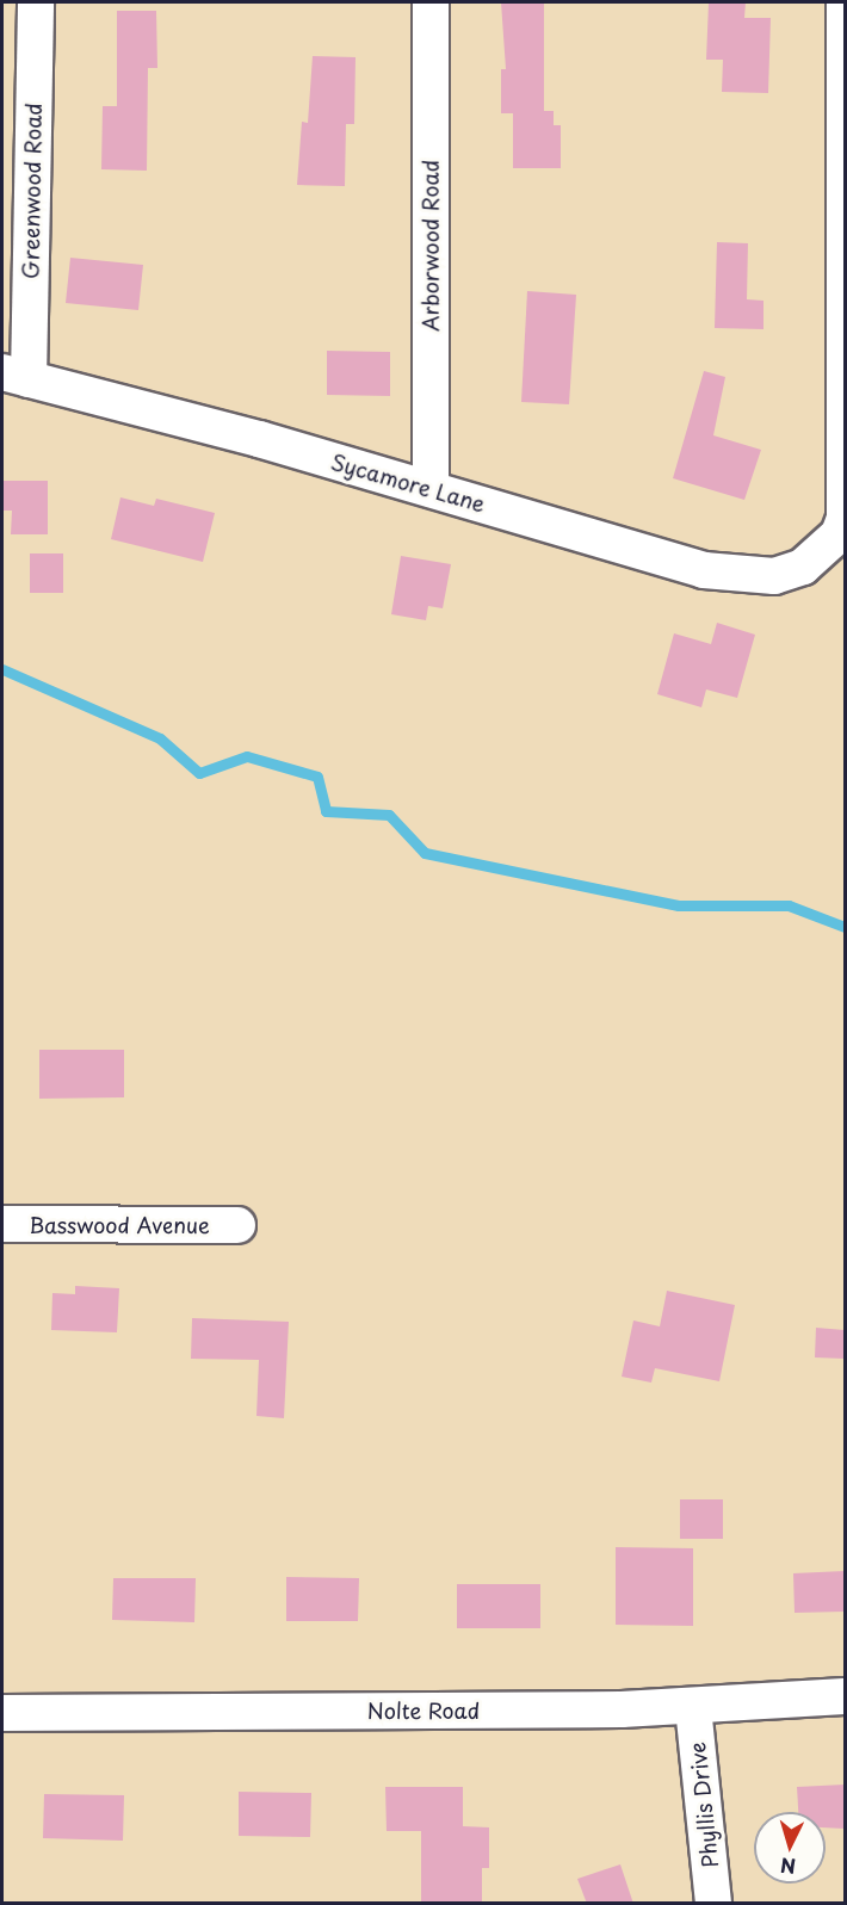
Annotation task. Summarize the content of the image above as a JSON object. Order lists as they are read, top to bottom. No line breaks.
{"streets":{"street":["Greenwood Road","Arborwood Road","Sycamore Lane","Basswood Avenue","Nolte Road","Phyllis Drive"]},"crossings":[["Greenwood Road","Sycamore Lane"],["Arborwood Road","Sycamore Lane"],["Nolte Road","Phyllis Drive"]],"north":"bottom"}
